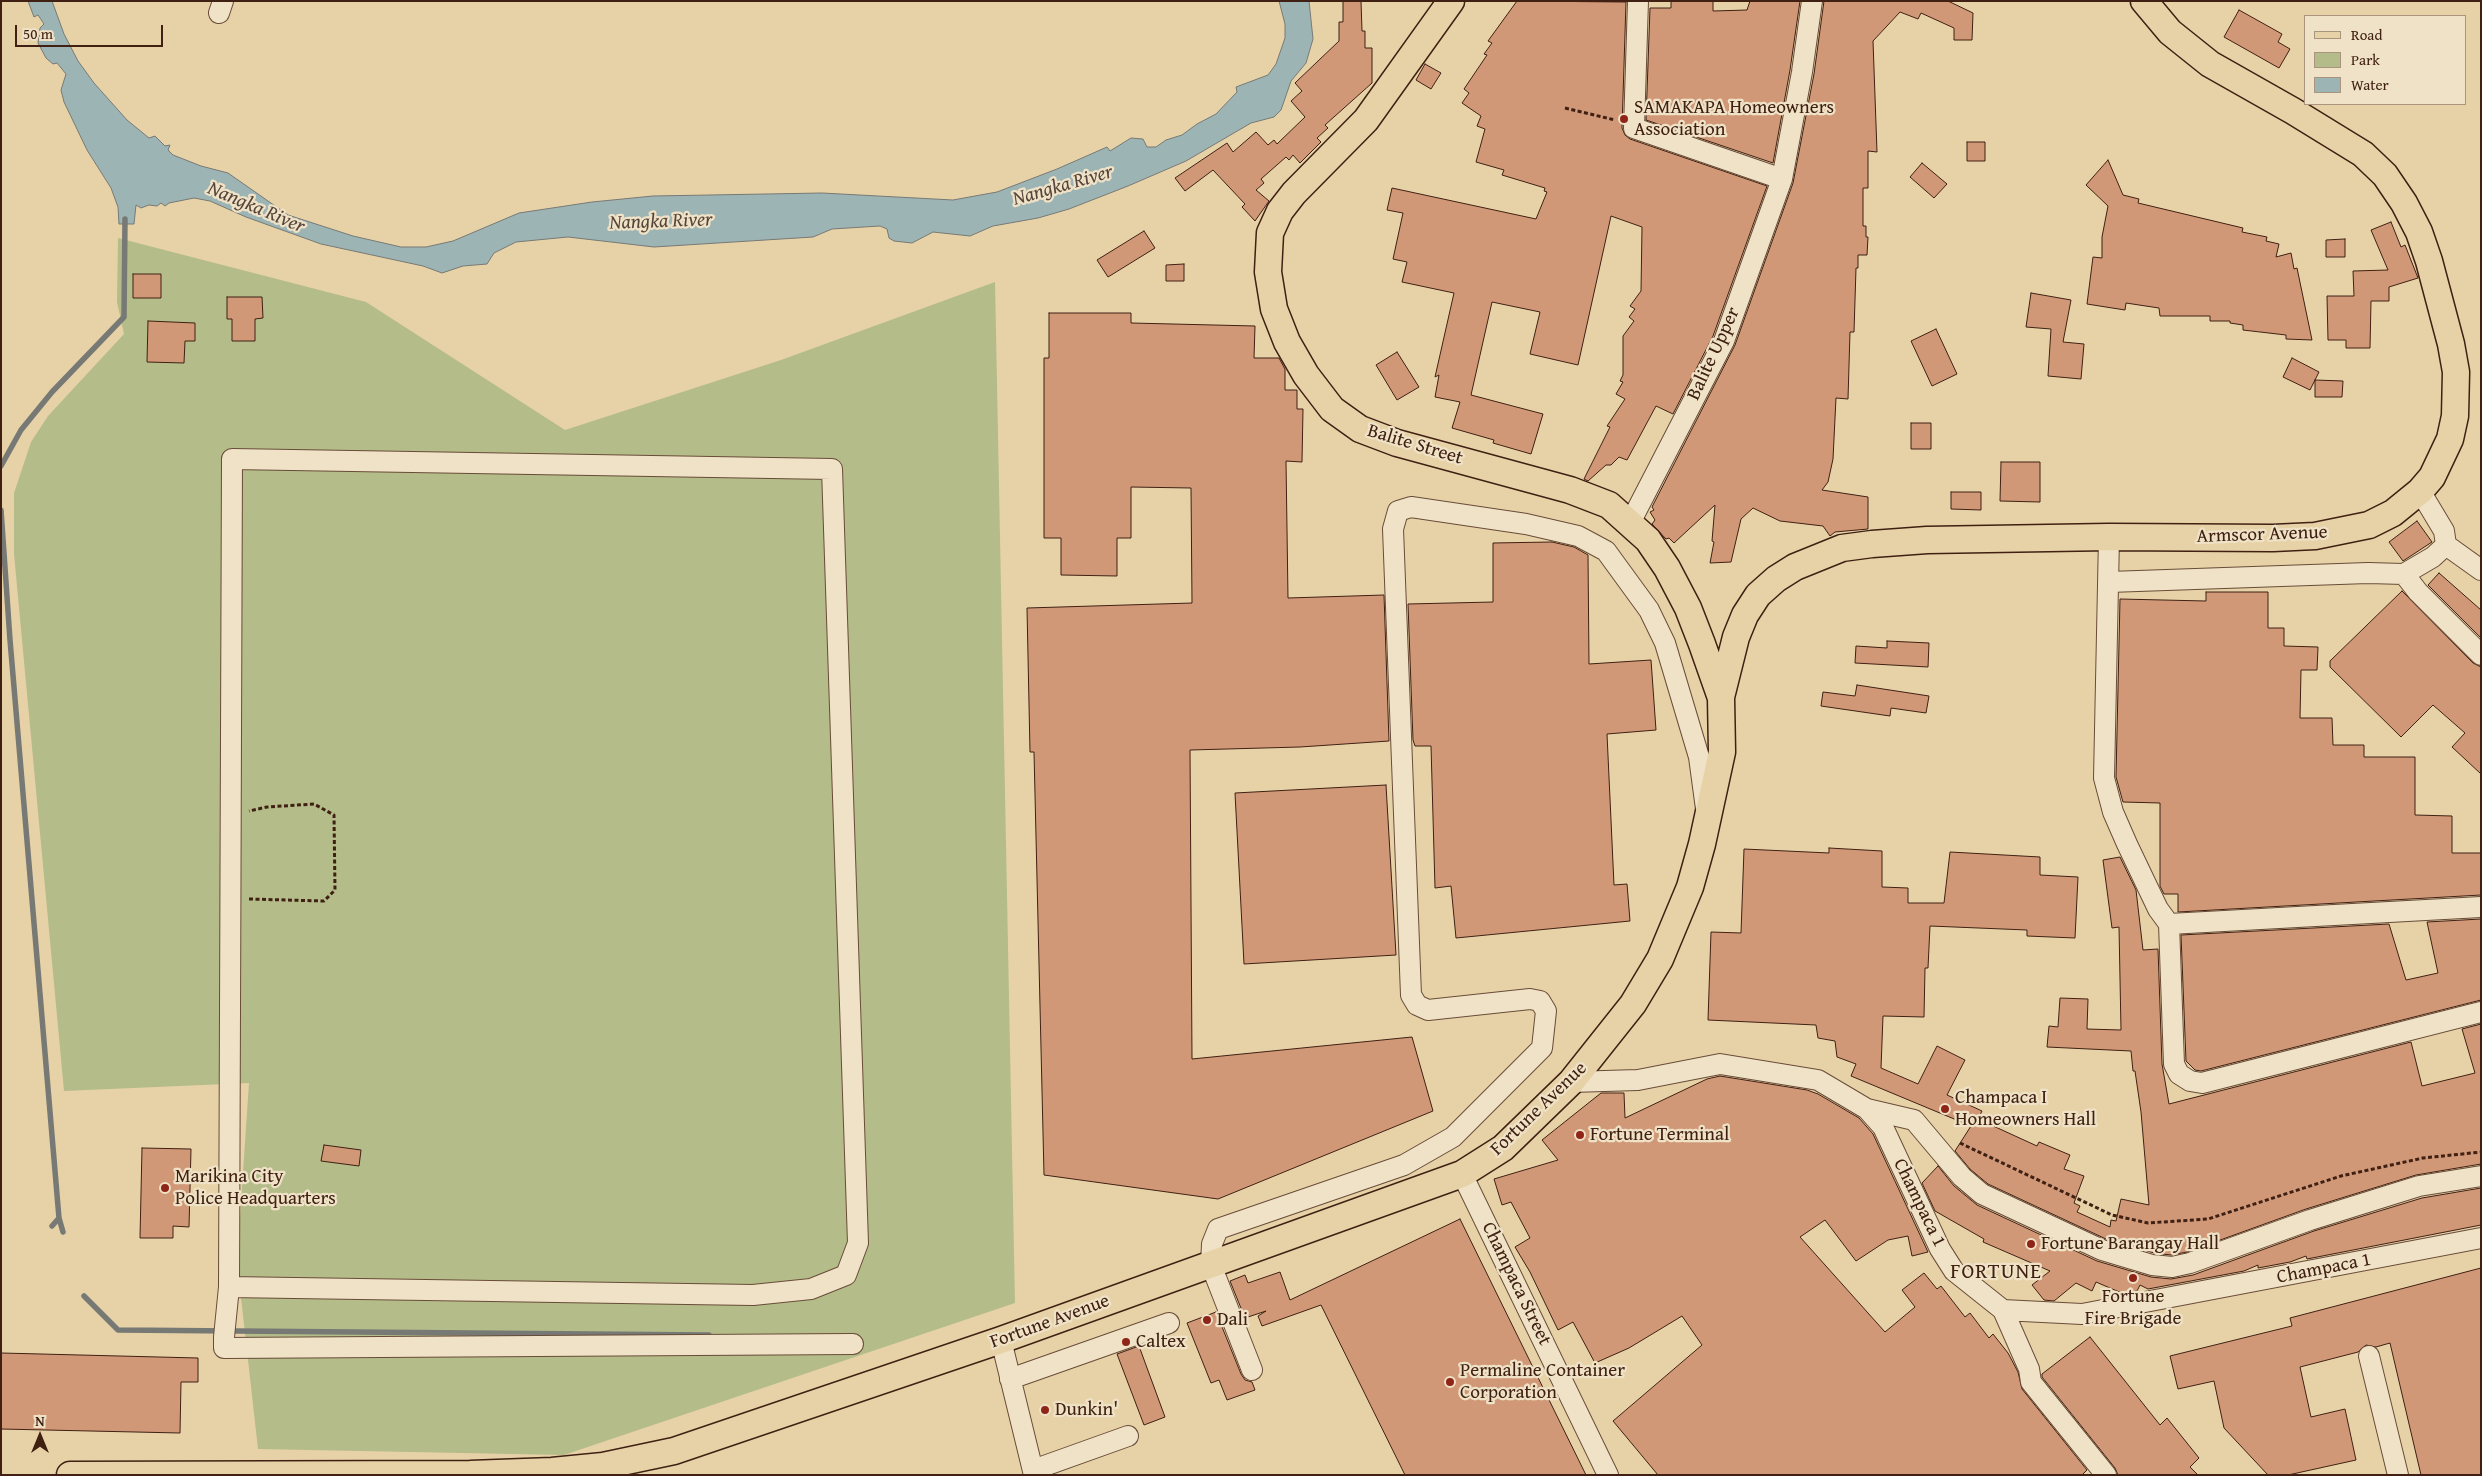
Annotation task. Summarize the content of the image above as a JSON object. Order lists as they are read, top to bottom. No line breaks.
{"streets":{"main road":["Balite Street","Armscor Avenue","Fortune Avenue"],"street":["Balite Upper","Champaca 1","Champaca Street"]},"crossings":[["Balite Upper","Balite Street"],["Balite Street","Armscor Avenue"],["Balite Street","Fortune Avenue"],["Armscor Avenue","Fortune Avenue"],["Fortune Avenue","Champaca 1"],["Fortune Avenue","Champaca Street"]],"districts":["FORTUNE"],"water":["Nangka River"],"places":["SAMAKAPA Homeowners Association","Champaca Ⅰ Homeowners Hall","Fortune Terminal","Marikina City Police Headquarters","Fortune Barangay Hall","Fortune Fire Brigade","Dali","Caltex","Permaline Container Corporation","Dunkin'"],"legend":["Road","Park","Water"],"scale_bar":"50 m","north":"top"}
